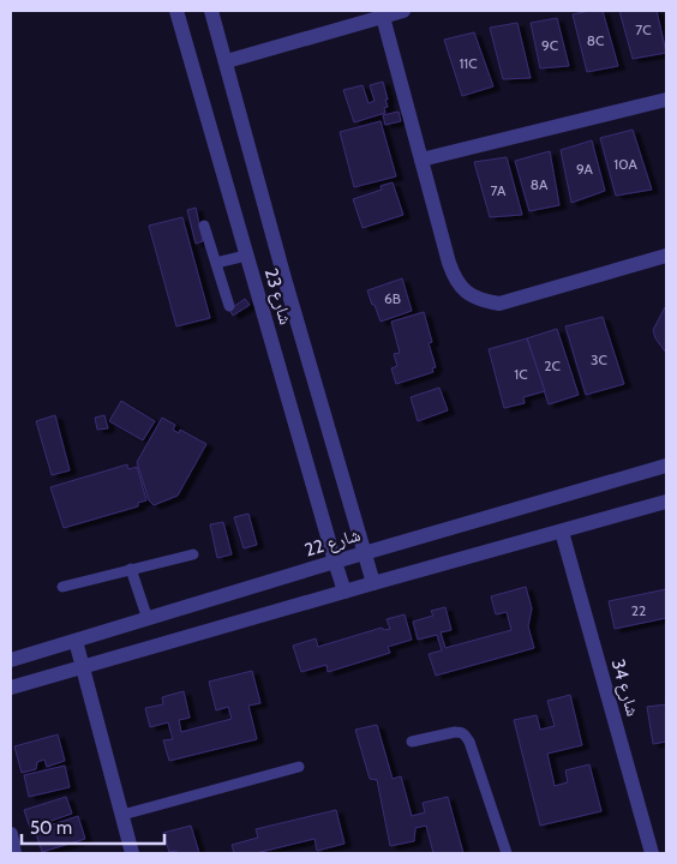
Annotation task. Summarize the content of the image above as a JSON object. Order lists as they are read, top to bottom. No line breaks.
{"streets":{"street":["شارع 23","شارع 22","شارع 34"]},"crossings":[["شارع 23","شارع 22"]],"house_numbers":["7C","8C","9C","11C","10A","9A","8A","7A","6B","3C","2C","1C","22"],"scale_bar":"50 m"}
